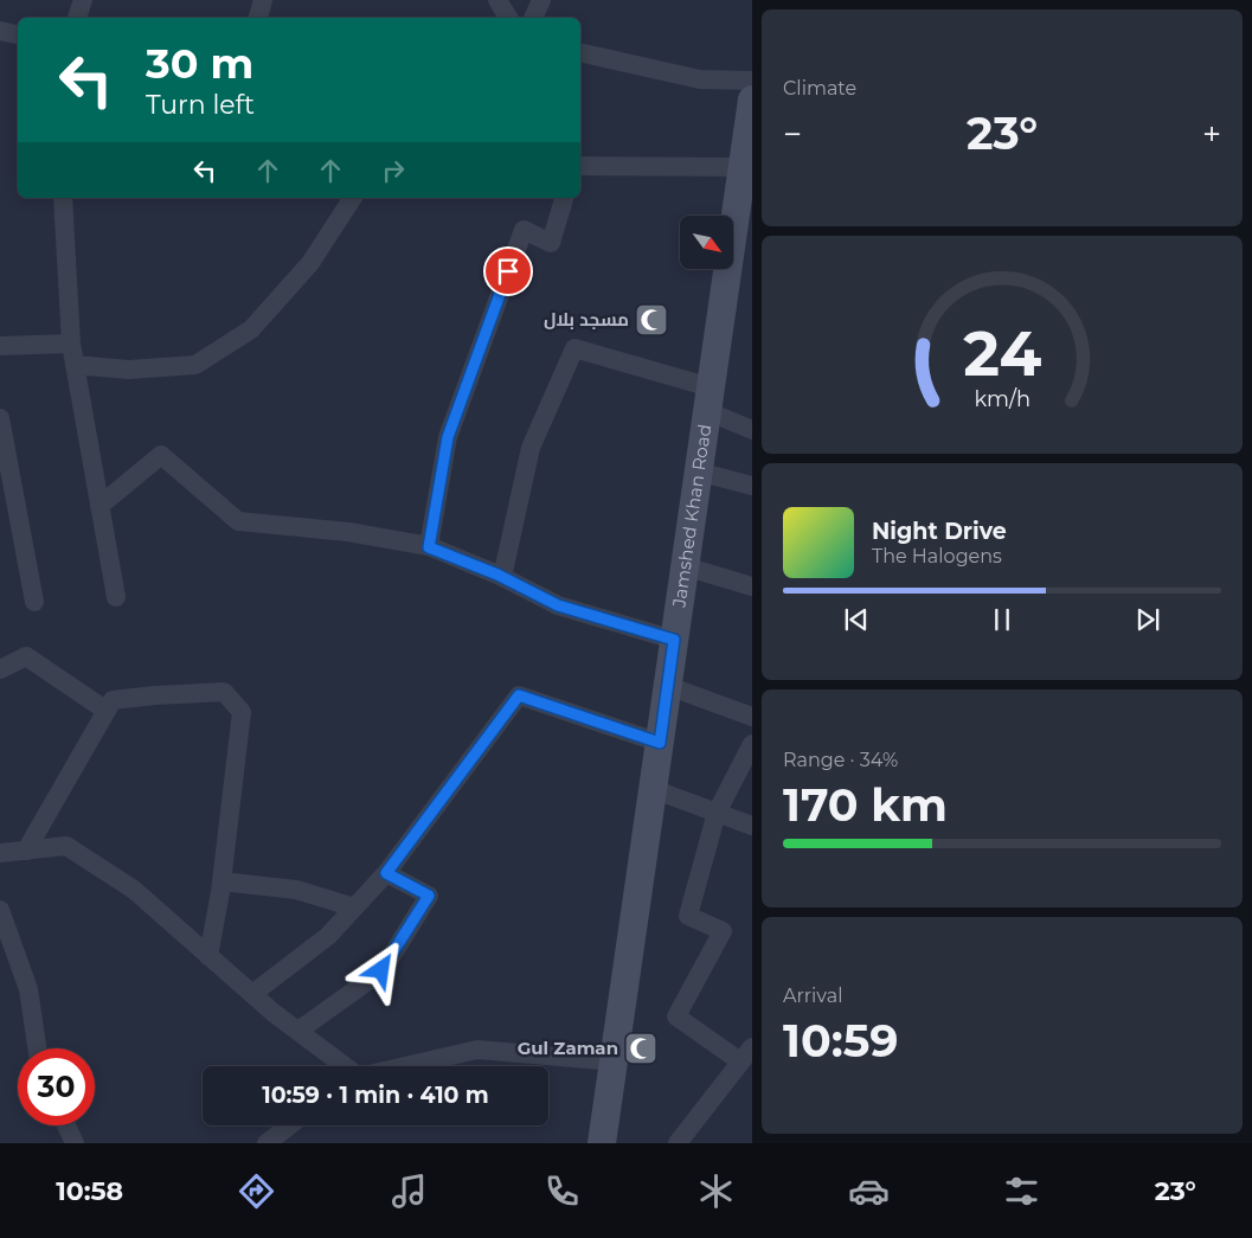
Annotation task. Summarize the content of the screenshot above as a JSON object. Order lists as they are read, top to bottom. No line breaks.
{"streets":{"street":["Jamshed Khan Road"]},"places":{"mosque":["مسجد بلال","Gul Zaman"]},"north":"bottom right","page":{"tile":["Climate",["Range · 34%","170 km"],["Arrival","10:59"]],"turn":["30 m","Turn left"],"heat":["−","23°","+"],"song":["Night Drive","The Halogens"],"limit":"30","trip":"10:59 · 1 min · 410 m","tabs":["10:58","23°"],"gauge":["24","km/h"]}}
